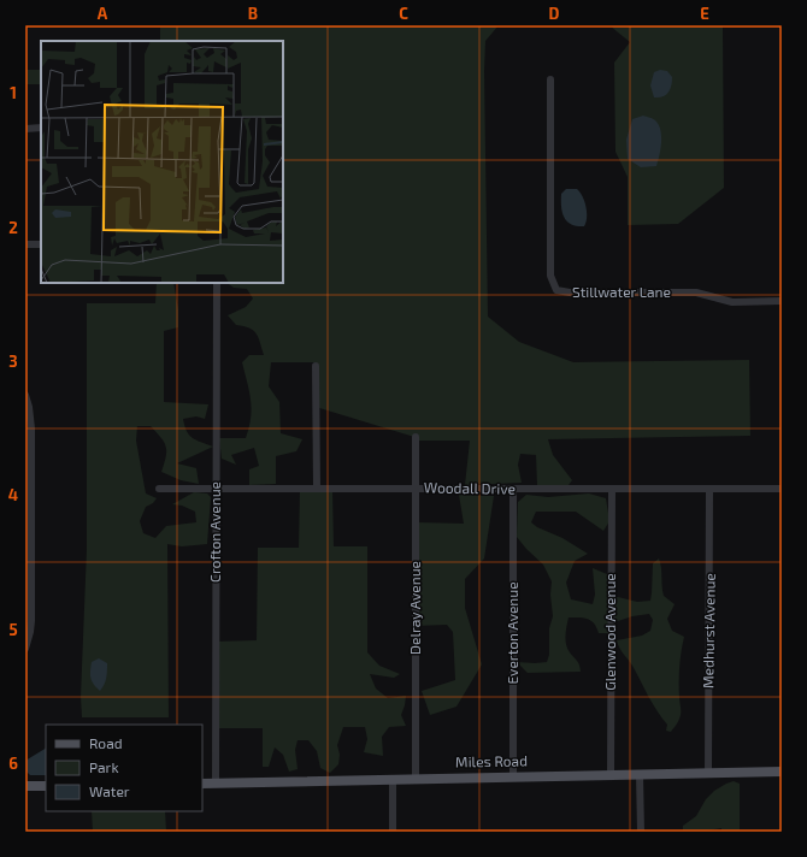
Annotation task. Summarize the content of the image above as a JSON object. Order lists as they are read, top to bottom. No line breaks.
{"streets":{"main road":["Miles Road"],"street":["Stillwater Lane","Woodall Drive","Crofton Avenue","Delray Avenue","Medhurst Avenue","Glenwood Avenue","Everton Avenue"]},"crossings":[["Woodall Drive","Crofton Avenue"],["Woodall Drive","Delray Avenue"],["Woodall Drive","Medhurst Avenue"],["Woodall Drive","Glenwood Avenue"],["Woodall Drive","Everton Avenue"],["Crofton Avenue","Miles Road"],["Delray Avenue","Miles Road"],["Medhurst Avenue","Miles Road"],["Glenwood Avenue","Miles Road"],["Everton Avenue","Miles Road"]],"legend":["Road","Park","Water"],"grid":{"columns":["A","B","C","D","E"],"rows":["1","2","3","4","5","6"]}}
